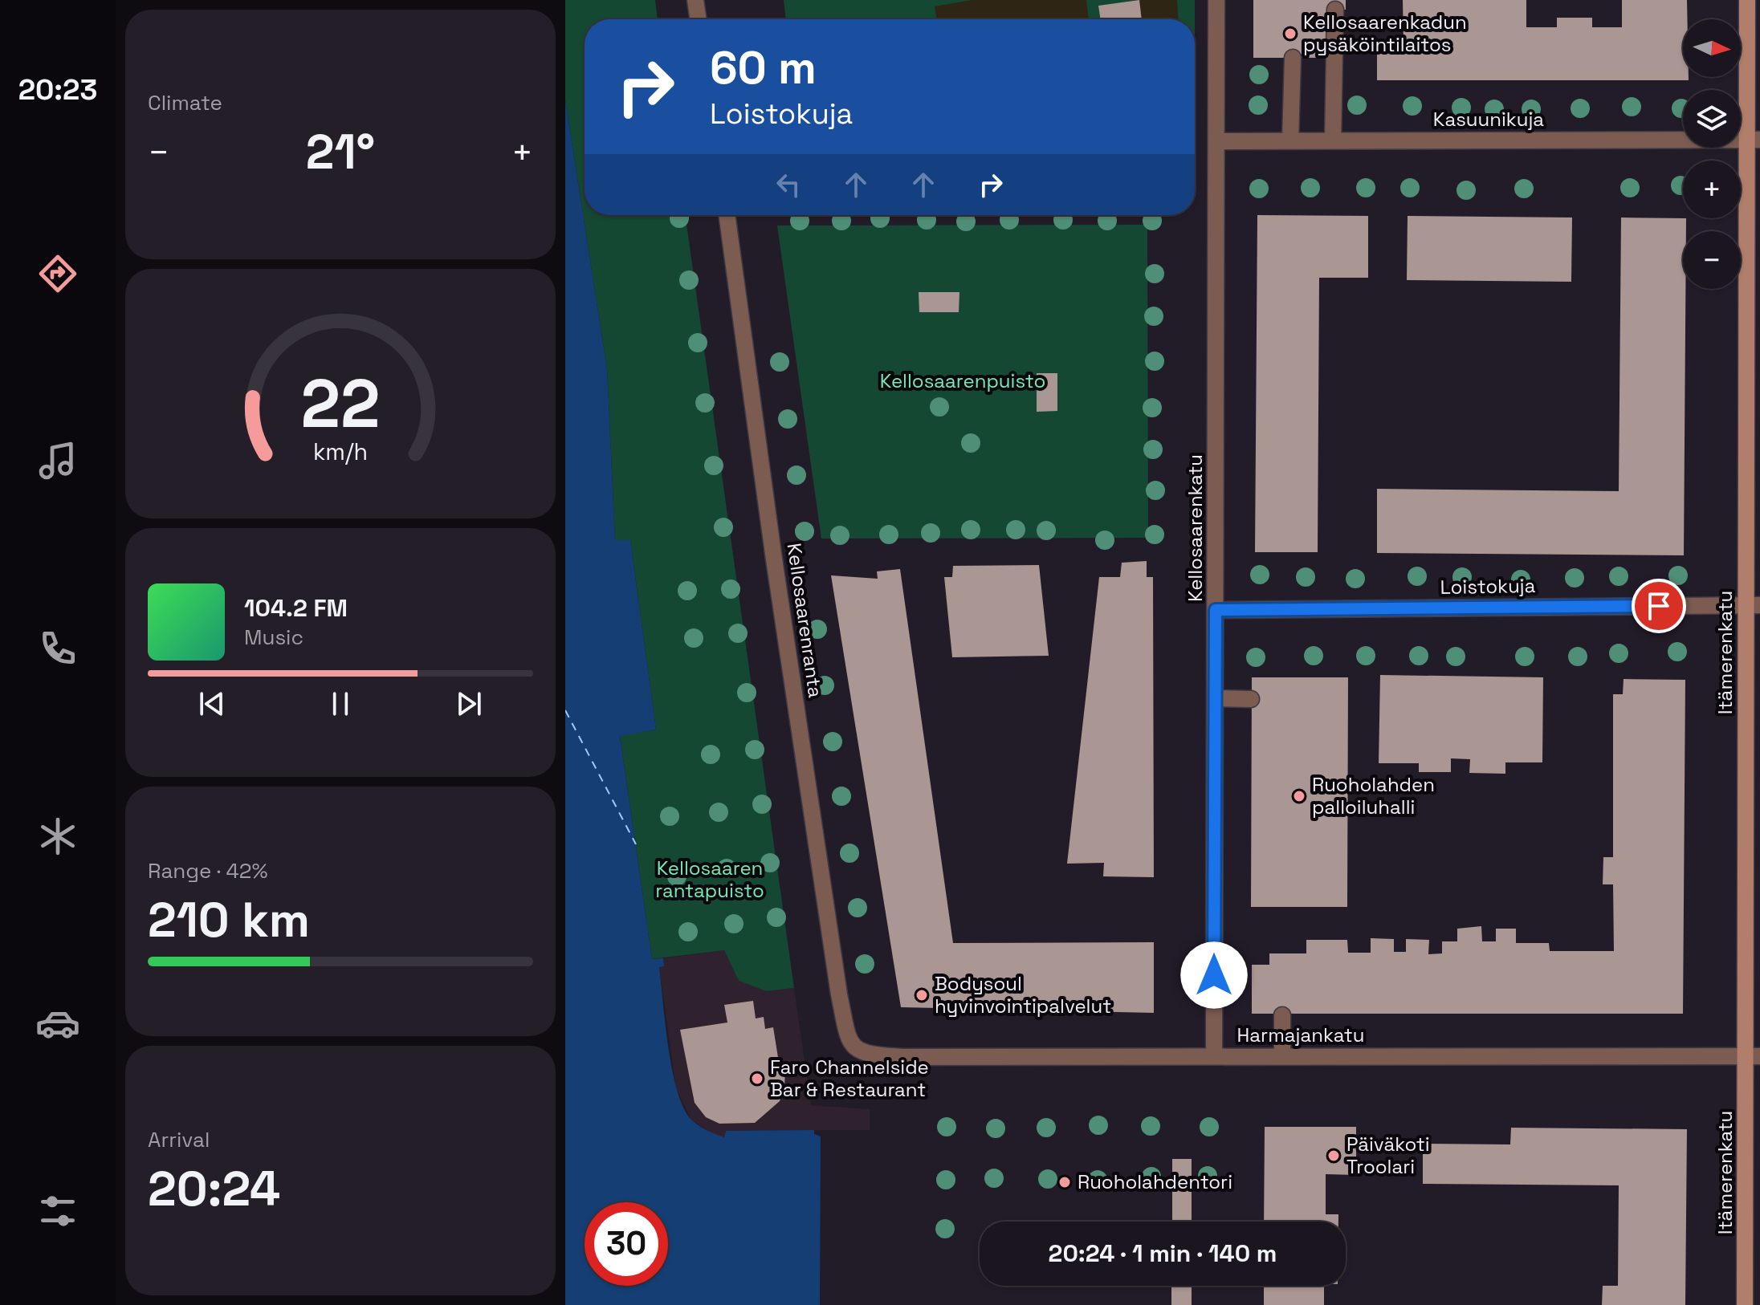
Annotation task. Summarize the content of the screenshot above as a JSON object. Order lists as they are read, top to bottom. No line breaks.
{"streets":{"street":["Kasuunikuja","Kellosaarenkatu","Loistokuja","Kellosaarenranta","Itämerenkatu","Harmajankatu"]},"crossings":[["Kasuunikuja","Kellosaarenkatu"],["Kasuunikuja","Itämerenkatu"],["Kellosaarenkatu","Loistokuja"],["Kellosaarenkatu","Harmajankatu"],["Loistokuja","Itämerenkatu"],["Kellosaarenranta","Harmajankatu"],["Itämerenkatu","Harmajankatu"]],"parks":["Kellosaarenpuisto","Kellosaaren rantapuisto"],"places":["Kellosaarenkadun pysäköintilaitos","Ruoholahden palloiluhalli","Bodysoul hyvinvointipalvelut","Faro Channelside Bar & Restaurant","Päiväkoti Troolari","Ruoholahdentori"],"north":"right","page":{"tabs":"20:23","tile":["Climate",["Range · 42%","210 km"],["Arrival","20:24"]],"map_buttons":["+","−"],"turn":["60 m","Loistokuja"],"heat":["−","21°","+"],"song":["104.2 FM","Music"],"limit":"30","trip":"20:24 · 1 min · 140 m","gauge":["22","km/h"]}}
